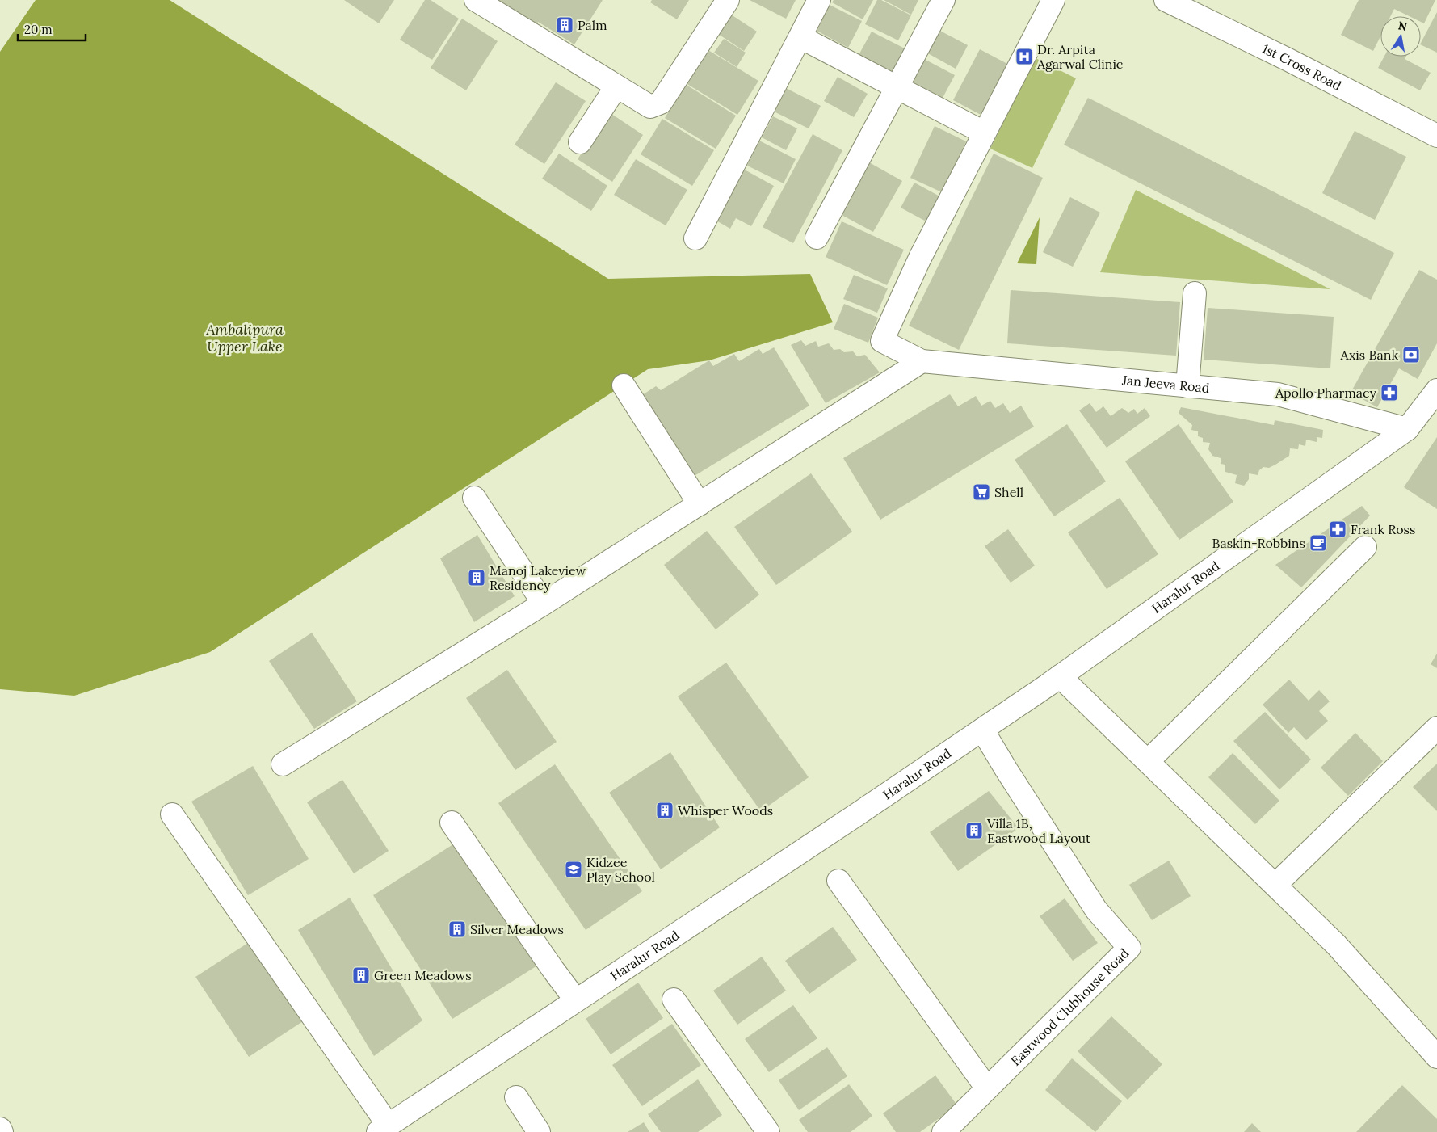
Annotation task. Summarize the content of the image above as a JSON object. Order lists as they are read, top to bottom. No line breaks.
{"streets":{"street":["1st Cross Road","Jan Jeeva Road","Haralur Road","Eastwood Clubhouse Road"]},"crossings":[["Jan Jeeva Road","Haralur Road"],["Haralur Road","Eastwood Clubhouse Road"]],"water":["Ambalipura Upper Lake"],"places":{"building":["Palm","Manoj Lakeview Residency","Whisper Woods","Villa 1B, Eastwood Layout","Silver Meadows","Green Meadows"],"hospital":["Dr. Arpita Agarwal Clinic"],"bank":["Axis Bank"],"pharmacy":["Apollo Pharmacy","Frank Ross"],"supermarket":["Shell"],"cafe":["Baskin-Robbins"],"school or university":["Kidzee Play School"]},"scale_bar":"20 m","north":"top"}
